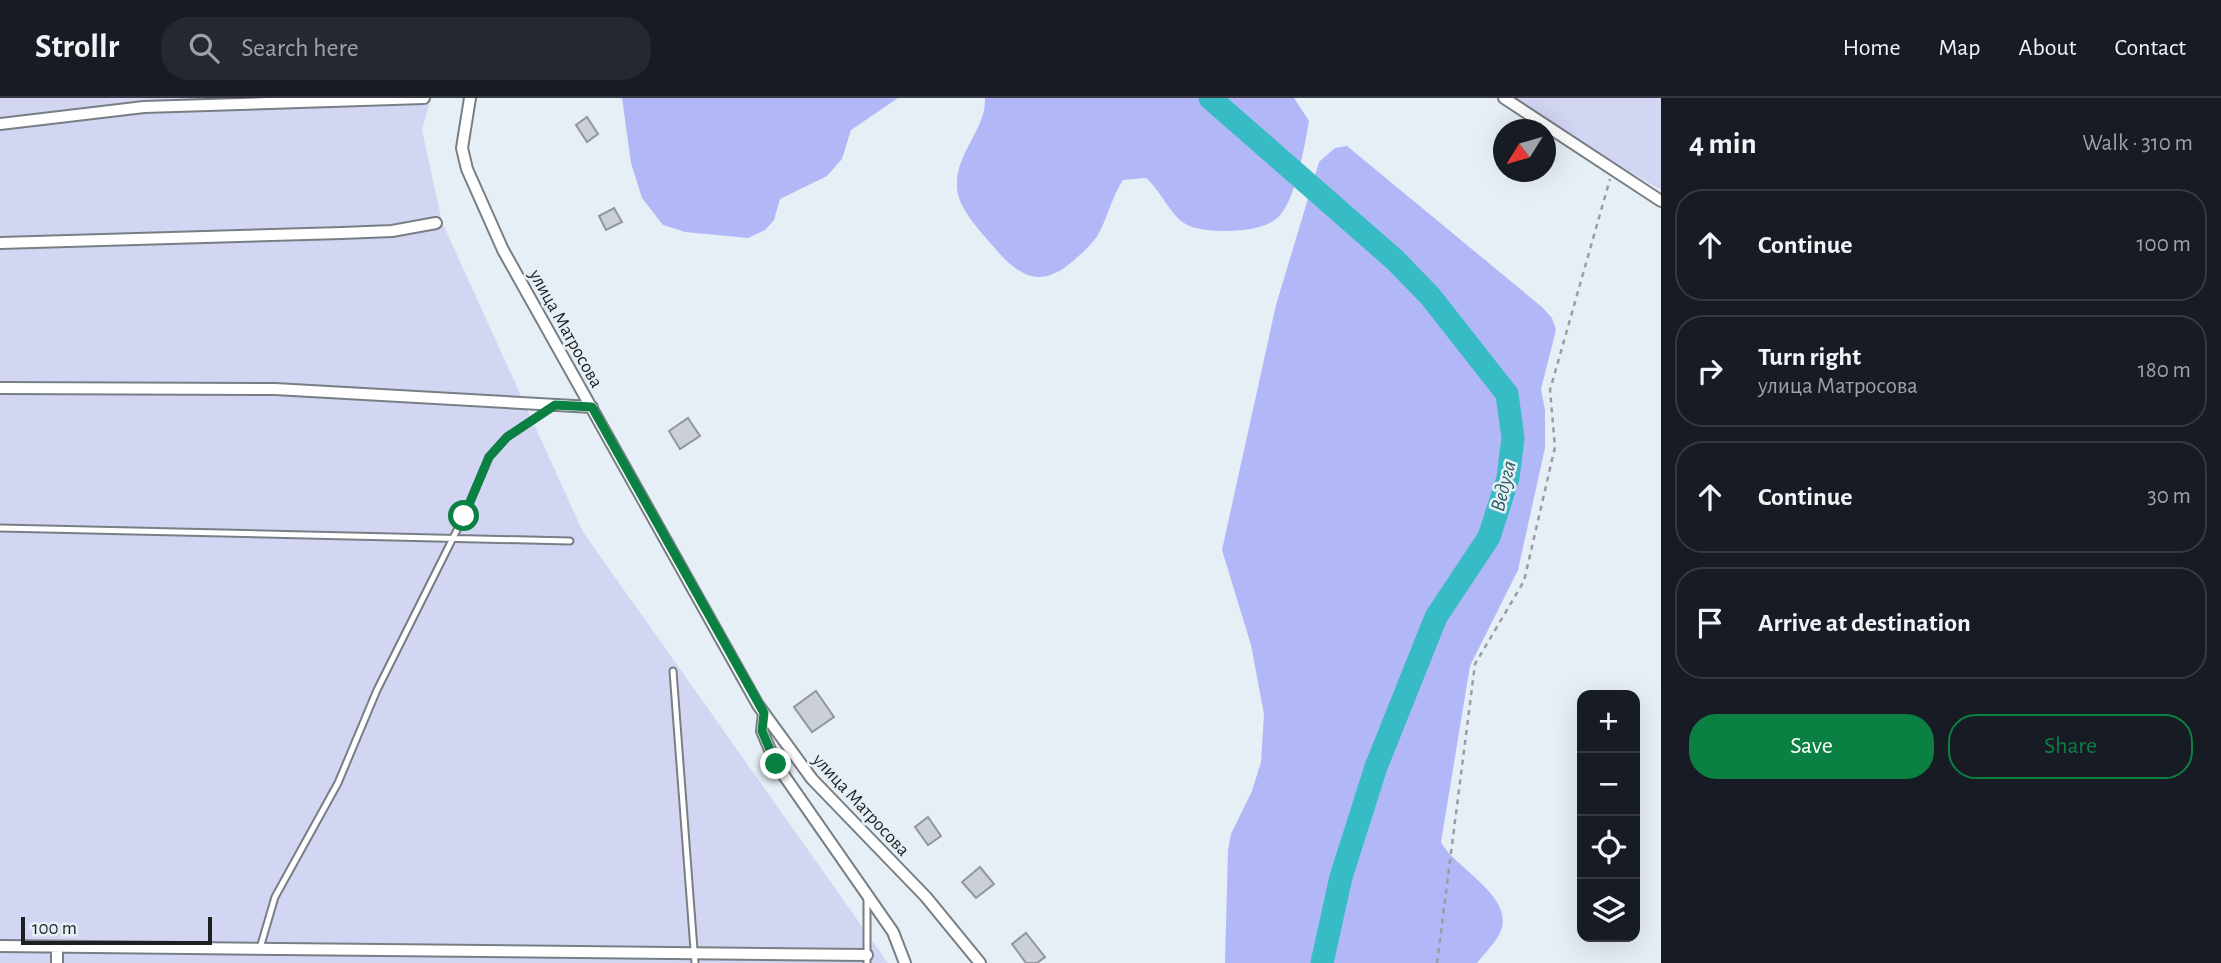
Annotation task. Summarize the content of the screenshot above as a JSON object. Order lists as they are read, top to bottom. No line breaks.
{"streets":{"street":["улица Матросова"]},"water":["Ведуга"],"scale_bar":"100 m","north":"bottom left","page":{"header":"Strollr","search":"Search here","nav":["Home","Map","About","Contact"],"heading":["4 min","Walk · 310 m"],"list":[["Continue","100 m"],["Turn right","улица Матросова","180 m"],["Continue","30 m"],"Arrive at destination"],"map_buttons":["+","−"],"buttons":["Save","Share"],"scale":"100 m"}}
